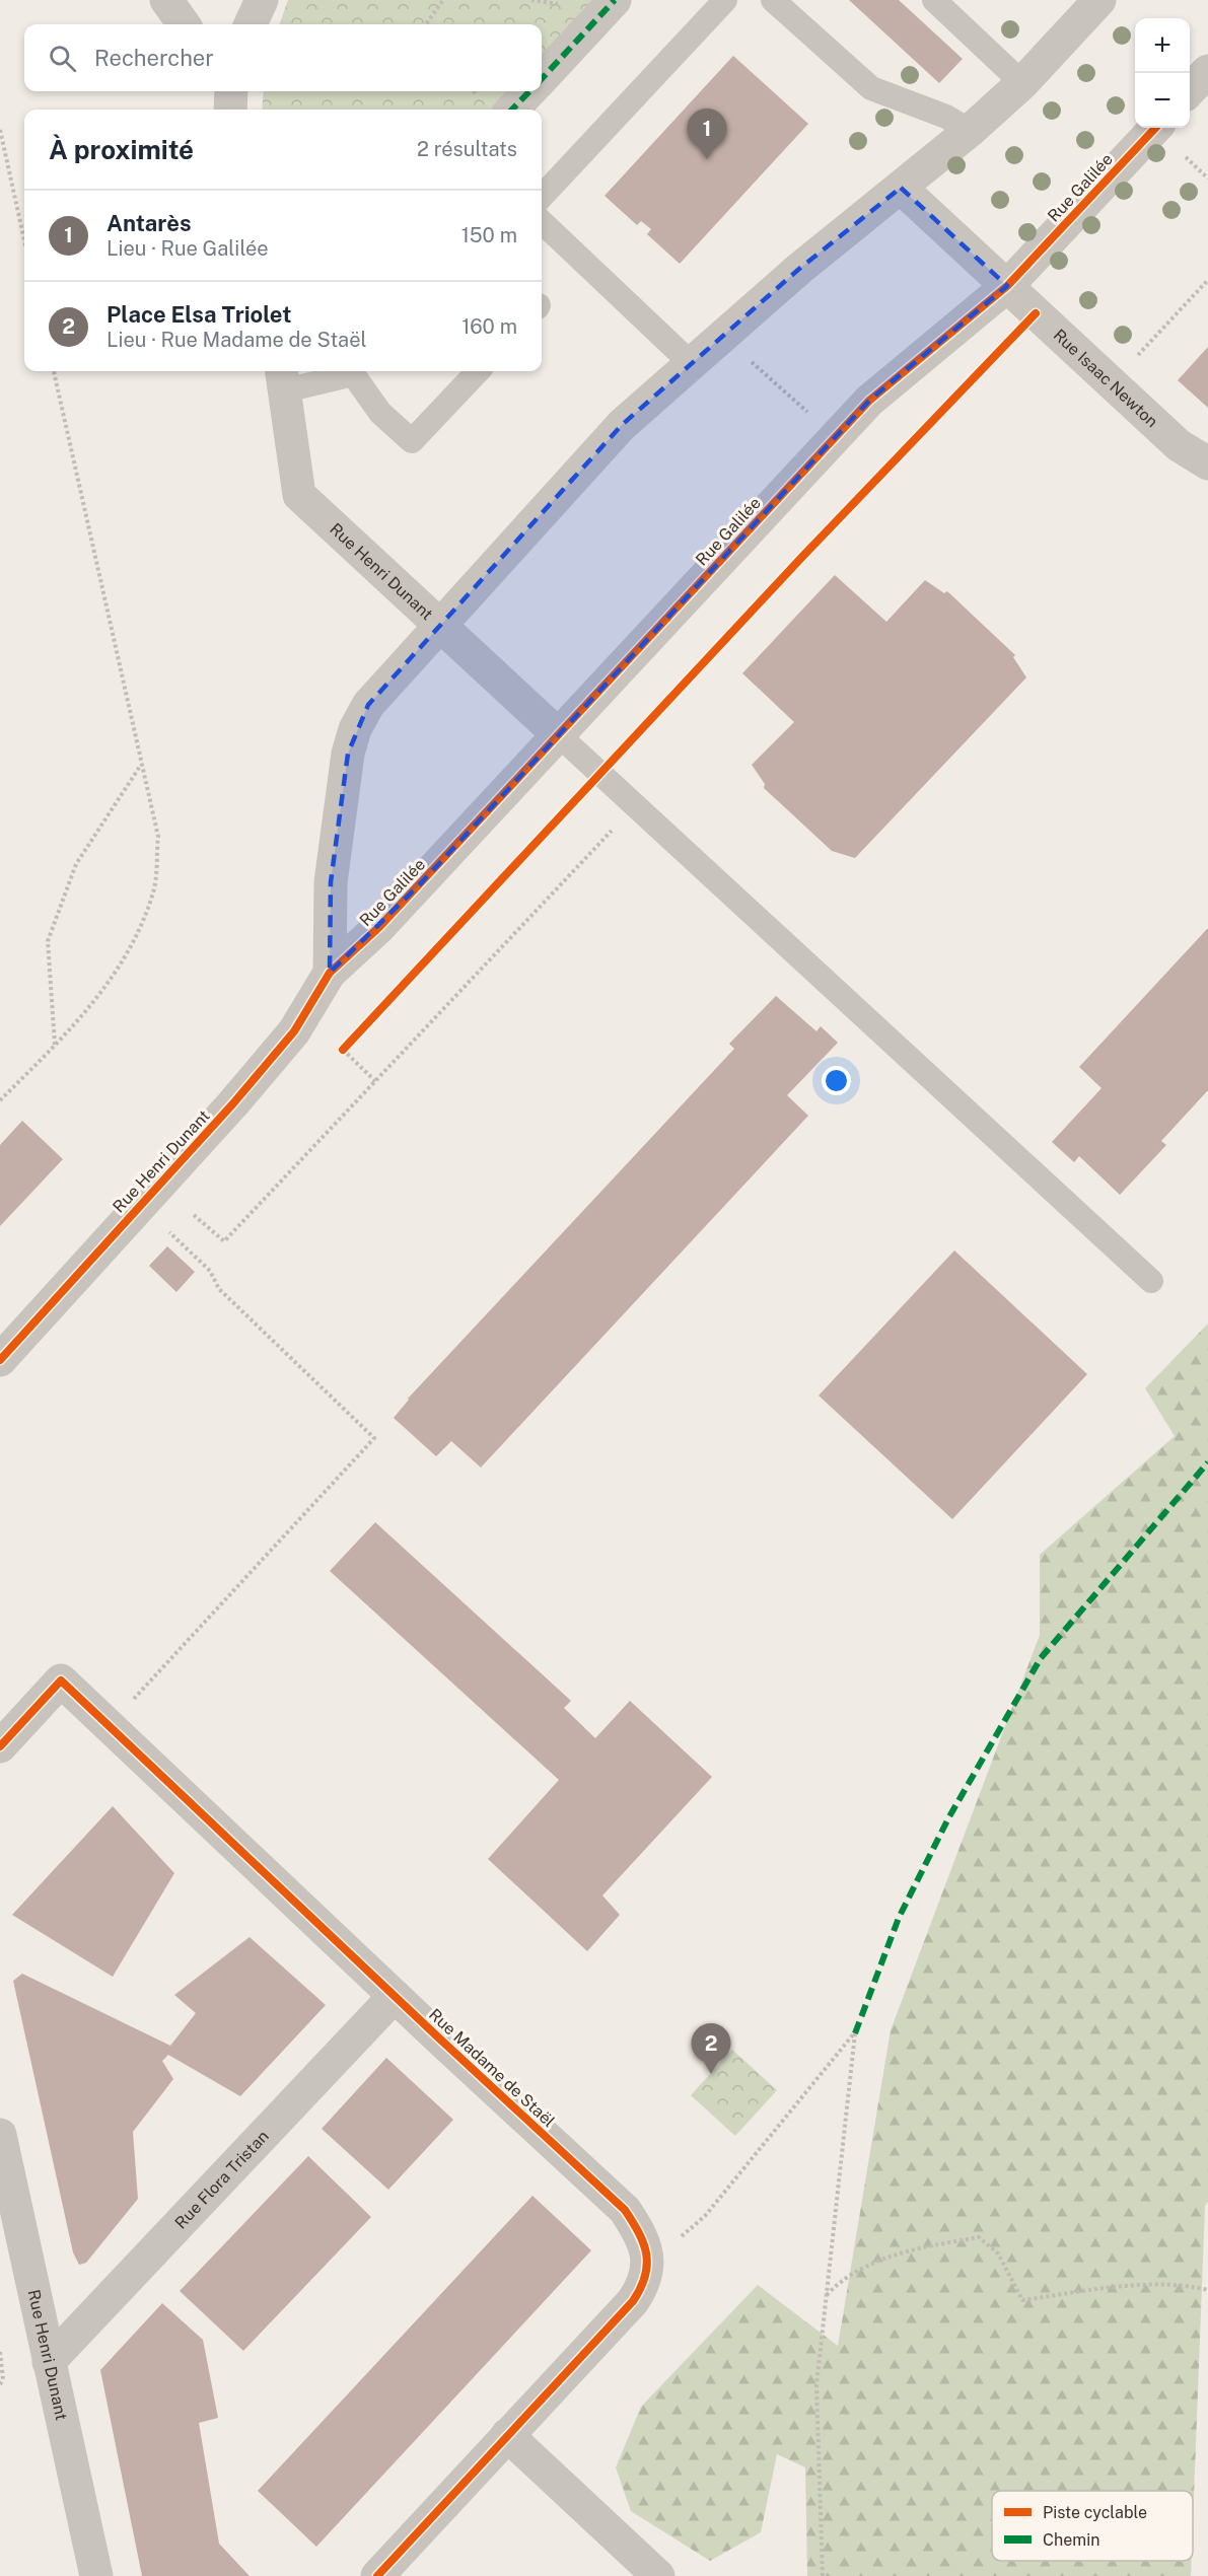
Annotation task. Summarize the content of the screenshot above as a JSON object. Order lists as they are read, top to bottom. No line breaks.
{"streets":{"street":["Rue Galilée","Rue Isaac Newton","Rue Henri Dunant","Rue Madame de Staël","Rue Flora Tristan"]},"crossings":[["Rue Galilée","Rue Isaac Newton"],["Rue Galilée","Rue Henri Dunant"],["Rue Henri Dunant","Rue Flora Tristan"],["Rue Madame de Staël","Rue Flora Tristan"]],"legend":["Piste cyclable","Chemin"],"page":{"map_buttons":["+","−"],"search":"Rechercher","pins":["1","2"],"heading":["À proximité","2 résultats"],"list":[{"mark":"1","name":"Antarès","note":"Lieu · Rue Galilée","value":"150 m"},{"mark":"2","name":"Place Elsa Triolet","note":"Lieu · Rue Madame de Staël","value":"160 m"}]}}
